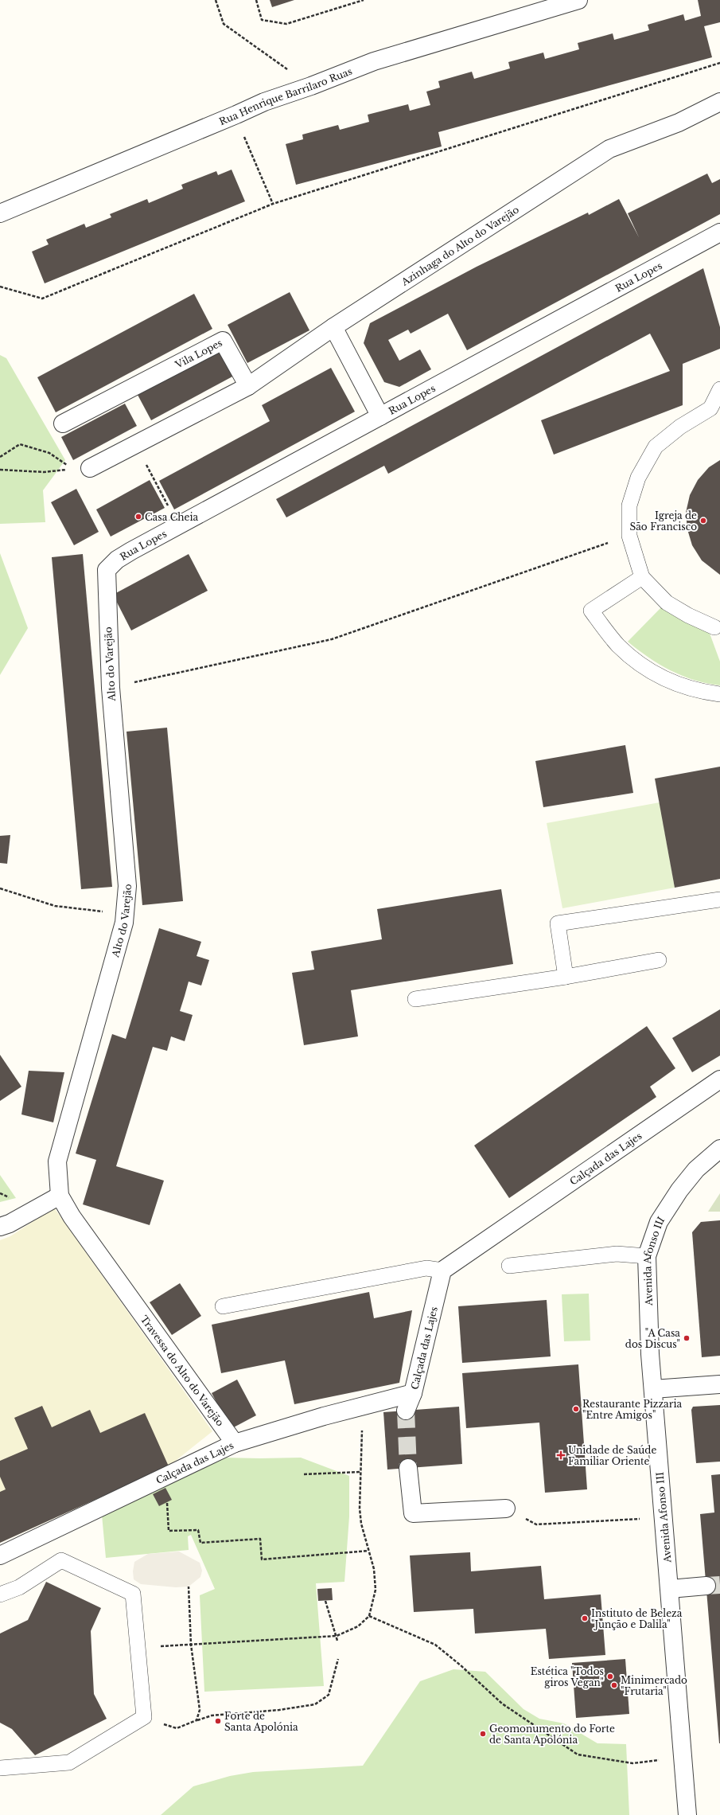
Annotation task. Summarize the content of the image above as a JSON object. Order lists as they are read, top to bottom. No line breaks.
{"streets":{"street":["Rua Henrique Barrilaro Ruas","Azinhaga do Alto do Varejão","Rua Lopes","Vila Lopes","Alto do Varejão","Calçada das Lajes","Avenida Afonso III","Travessa do Alto do Varejão"]},"crossings":[["Rua Lopes","Alto do Varejão"],["Alto do Varejão","Travessa do Alto do Varejão"],["Calçada das Lajes","Travessa do Alto do Varejão"]],"places":{"other":["Casa Cheia","Igreja de São Francisco","\"A Casa dos Discus\"","Restaurante Pizzaria \"Entre Amigos\"","Instituto de Beleza \"Junção e Dalila\"","Estética \"Todos giros Vegan\"","Minimercado \"Frutaria\"","Forte de Santa Apolónia","Geomonumento do Forte de Santa Apolónia"],"health":["Unidade de Saúde Familiar Oriente"]}}
